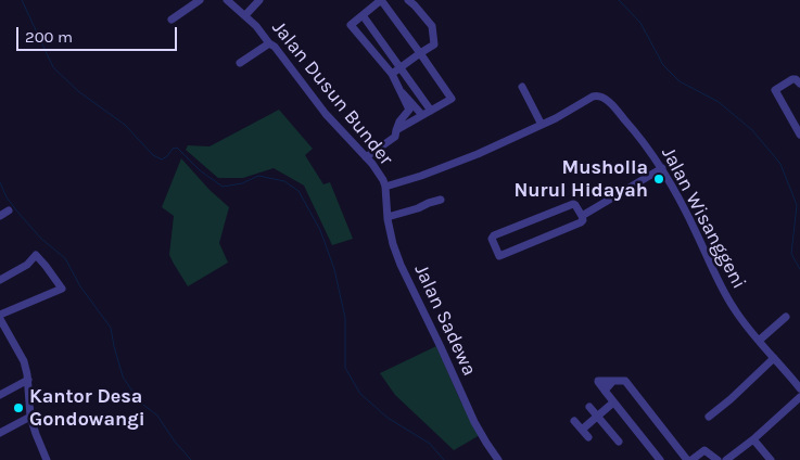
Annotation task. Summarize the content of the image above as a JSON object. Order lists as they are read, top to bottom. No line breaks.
{"streets":{"street":["Jalan Dusun Bunder","Jalan Wisanggeni","Jalan Sadewa"]},"crossings":[["Jalan Dusun Bunder","Jalan Wisanggeni"],["Jalan Dusun Bunder","Jalan Sadewa"],["Jalan Wisanggeni","Jalan Sadewa"]],"places":["Musholla Nurul Hidayah","Kantor Desa Gondowangi"],"scale_bar":"200 m"}
